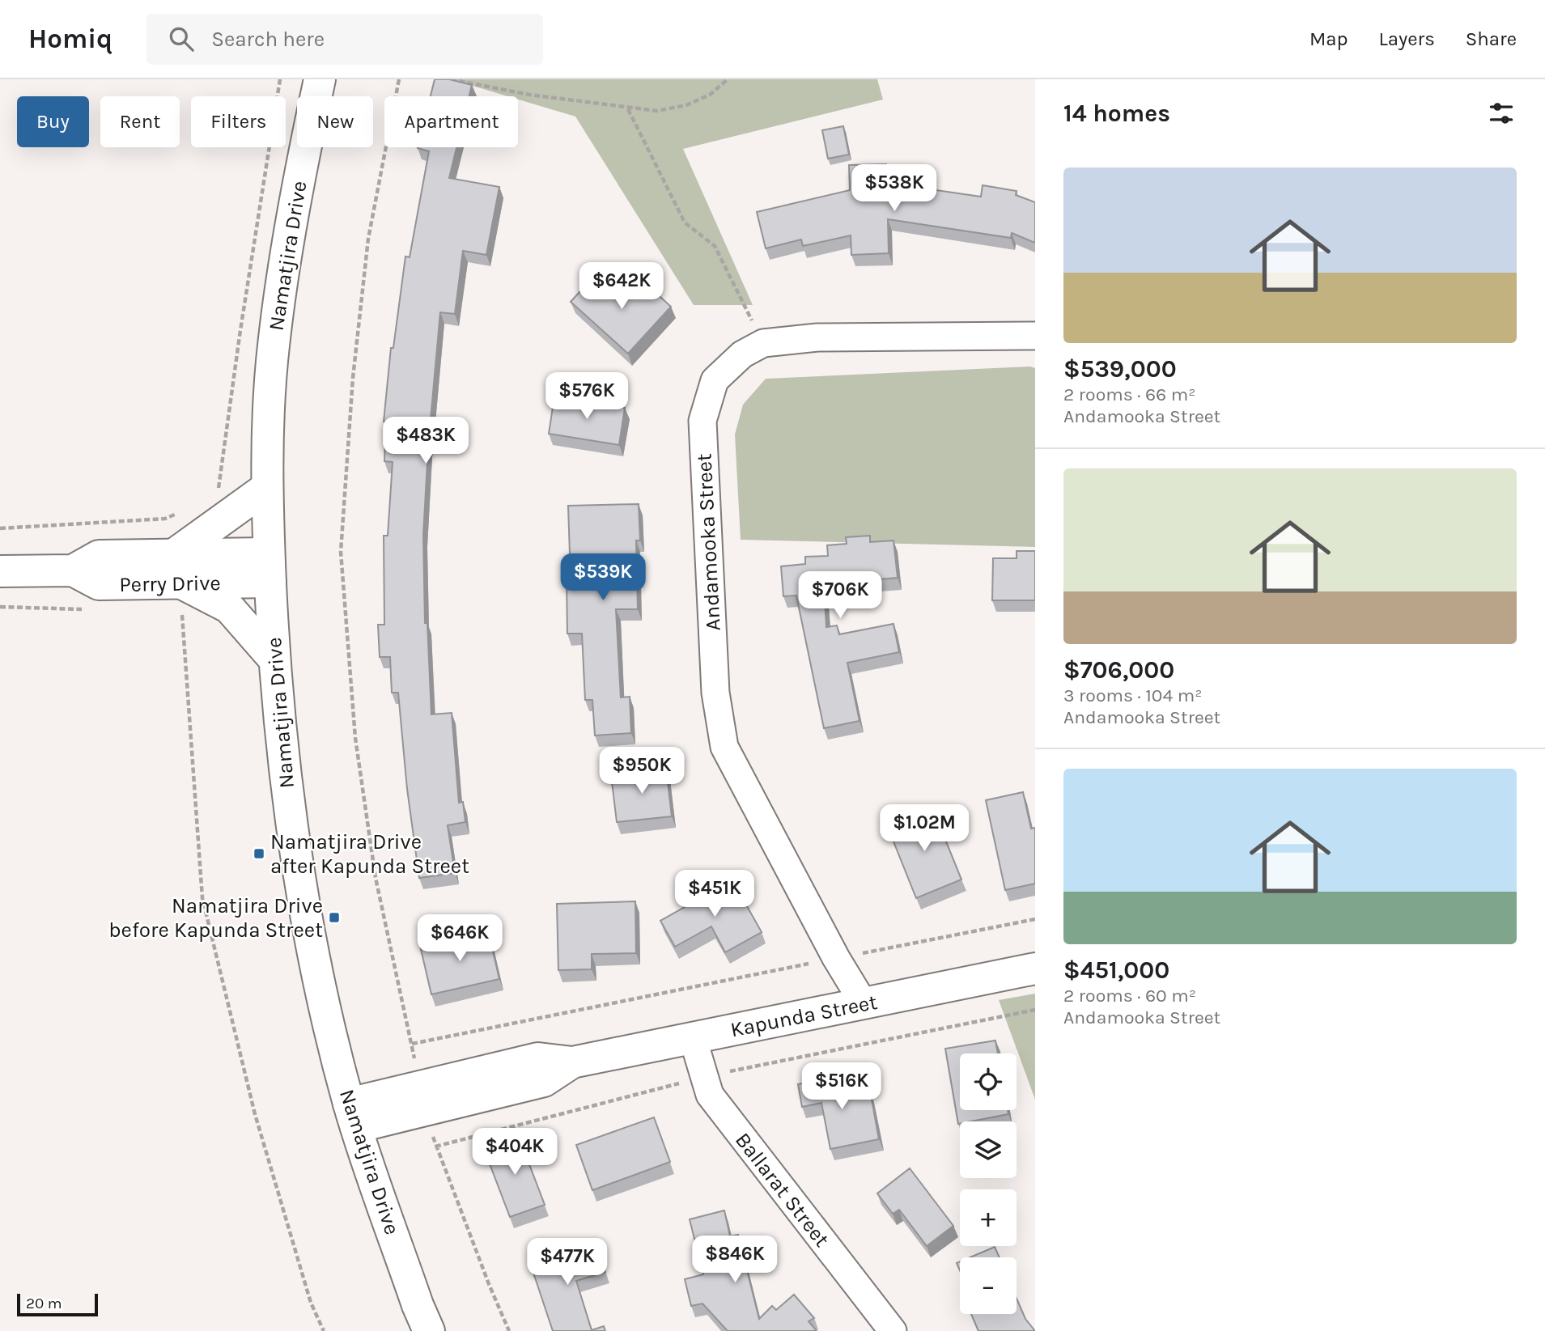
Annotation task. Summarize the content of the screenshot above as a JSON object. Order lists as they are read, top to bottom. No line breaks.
{"streets":{"main road":["Namatjira Drive","Perry Drive","Kapunda Street"],"street":["Andamooka Street","Ballarat Street"]},"crossings":[["Namatjira Drive","Perry Drive"],["Namatjira Drive","Kapunda Street"],["Andamooka Street","Kapunda Street"],["Kapunda Street","Ballarat Street"]],"places":{"transit":["Namatjira Drive after Kapunda Street","Namatjira Drive before Kapunda Street"]},"scale_bar":"20 m","page":{"header":"Homiq","search":"Search here","nav":["Map","Layers","Share"],"heading":"14 homes","chip":["Buy","Rent","Filters","New","Apartment"],"list":[{"name":"$539,000","note":"2 rooms · 66 m² · Andamooka Street"},{"name":"$706,000","note":"3 rooms · 104 m² · Andamooka Street"},{"name":"$451,000","note":"2 rooms · 60 m² · Andamooka Street"}],"price":["$538K","$642K","$576K","$483K","$539K","$706K","$950K","$1.02M","$451K","$646K","$516K","$404K","$846K","$477K"],"map_buttons":["+","−"],"scale":"20 m"}}
